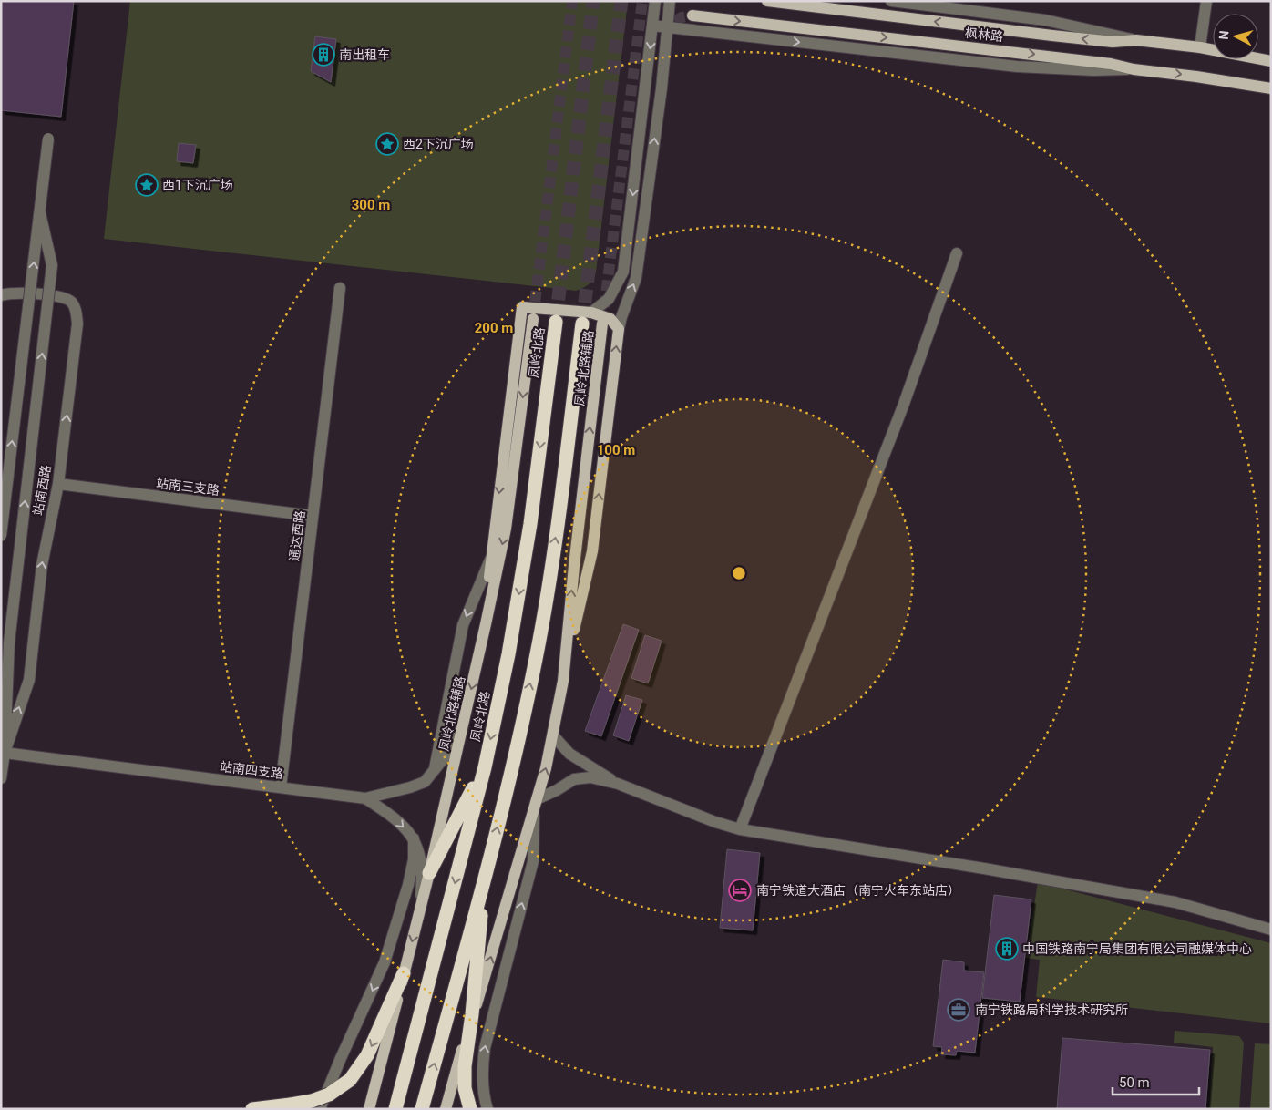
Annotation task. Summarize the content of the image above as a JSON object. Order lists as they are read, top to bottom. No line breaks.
{"streets":{"highway":["凤岭北路"],"main road":["枫林路","凤岭北路辅路"],"street":["站南三支路","站南西路","通达西路","站南四支路"]},"crossings":[["凤岭北路辅路","站南四支路"],["站南三支路","站南西路"],["站南三支路","通达西路"],["站南西路","站南四支路"],["通达西路","站南四支路"]],"places":{"building":["南出租车","中国铁路南宁局集团有限公司融媒体中心"],"place":["西2下沉广场","西1下沉广场"],"hotel":["南宁铁道大酒店（南宁火车东站店）"],"office":["南宁铁路局科学技术研究所"]},"scale_bar":"50 m","north":"left","rings":["300 m","200 m","100 m"]}
